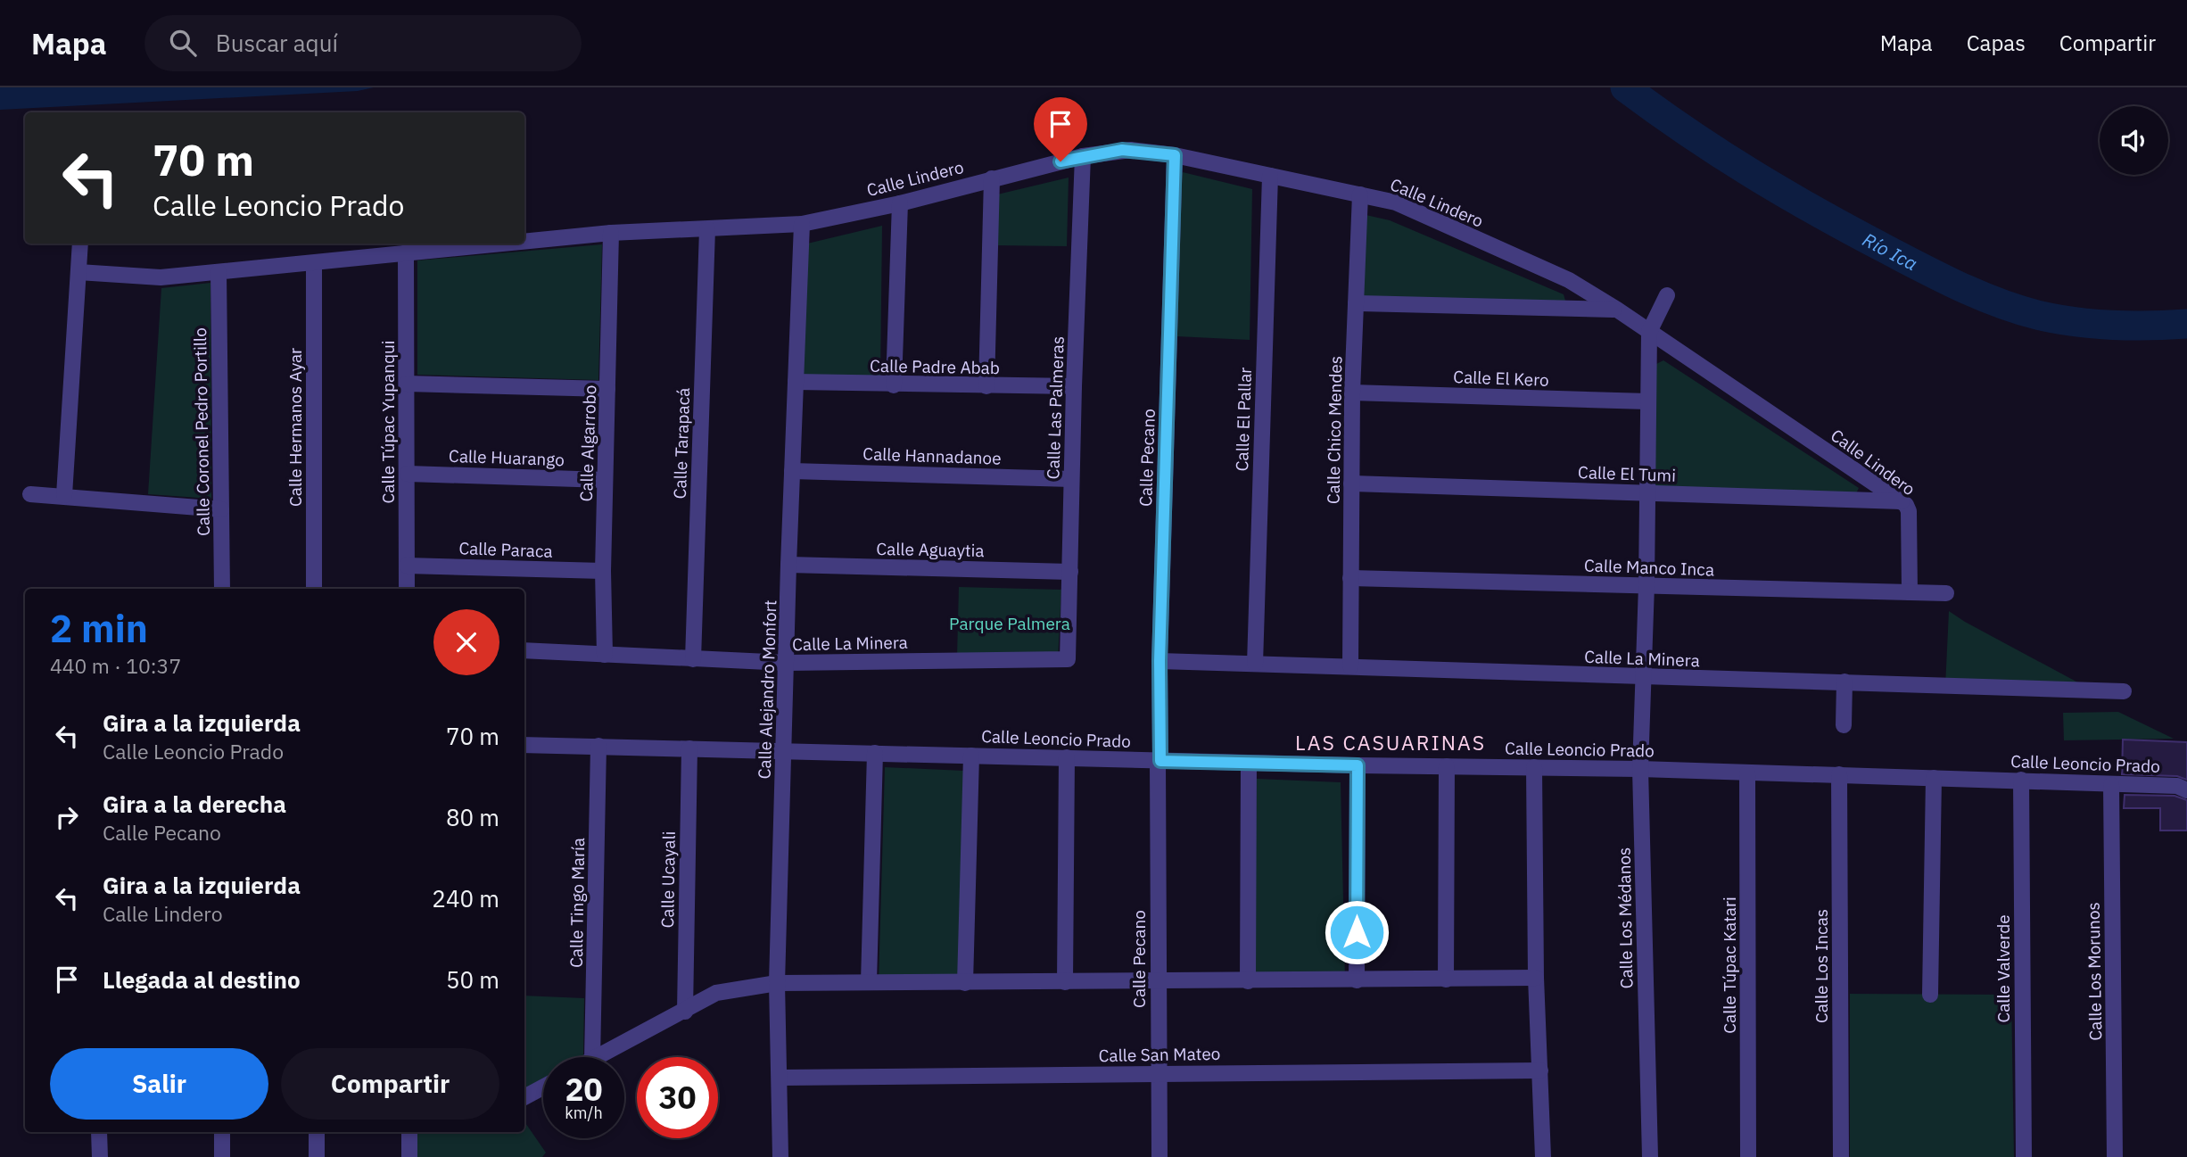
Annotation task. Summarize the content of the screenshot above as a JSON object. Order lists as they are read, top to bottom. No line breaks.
{"streets":{"street":["Calle Lindero","Calle Padre Abab","Calle El Kero","Calle Las Palmeras","Calle El Pallar","Calle Túpac Yupanqui","Calle Hermanos Ayar","Calle Chico Mendes","Calle Coronel Pedro Portillo","Calle Algarrobo","Calle Tarapacá","Calle Hannadanoe","Calle Huarango","Calle Pecano","Calle El Tumi","Calle Paraca","Calle Aguaytia","Calle Manco Inca","Calle La Minera","Calle Alejandro Monfort","Calle Leoncio Prado","Calle Ucayali","Calle Tingo María","Calle Los Médanos","Calle Túpac Katari","Calle Los Incas","Calle Valverde","Calle Los Morunos","Calle San Mateo"]},"crossings":[["Calle Lindero","Calle Las Palmeras"],["Calle Lindero","Calle El Pallar"],["Calle Lindero","Calle Túpac Yupanqui"],["Calle Lindero","Calle Hermanos Ayar"],["Calle Lindero","Calle Chico Mendes"],["Calle Lindero","Calle Coronel Pedro Portillo"],["Calle Lindero","Calle Algarrobo"],["Calle Lindero","Calle Tarapacá"],["Calle Lindero","Calle Pecano"],["Calle Lindero","Calle El Tumi"],["Calle Lindero","Calle Manco Inca"],["Calle Lindero","Calle Alejandro Monfort"],["Calle Lindero","Calle Los Médanos"],["Calle Padre Abab","Calle Las Palmeras"],["Calle Padre Abab","Calle Alejandro Monfort"],["Calle El Kero","Calle Chico Mendes"],["Calle El Kero","Calle Los Médanos"],["Calle Las Palmeras","Calle Hannadanoe"],["Calle Las Palmeras","Calle Aguaytia"],["Calle Las Palmeras","Calle La Minera"],["Calle El Pallar","Calle La Minera"],["Calle Túpac Yupanqui","Calle Huarango"],["Calle Túpac Yupanqui","Calle Paraca"],["Calle Chico Mendes","Calle El Tumi"],["Calle Chico Mendes","Calle Manco Inca"],["Calle Chico Mendes","Calle La Minera"],["Calle Algarrobo","Calle Huarango"],["Calle Algarrobo","Calle Paraca"],["Calle Algarrobo","Calle La Minera"],["Calle Tarapacá","Calle La Minera"],["Calle Hannadanoe","Calle Alejandro Monfort"],["Calle Pecano","Calle La Minera"],["Calle Pecano","Calle Leoncio Prado"],["Calle Pecano","Calle San Mateo"],["Calle El Tumi","Calle Los Médanos"],["Calle Aguaytia","Calle Alejandro Monfort"],["Calle Manco Inca","Calle Los Médanos"],["Calle La Minera","Calle Alejandro Monfort"],["Calle La Minera","Calle Los Médanos"],["Calle Alejandro Monfort","Calle Leoncio Prado"],["Calle Alejandro Monfort","Calle San Mateo"],["Calle Leoncio Prado","Calle Ucayali"],["Calle Leoncio Prado","Calle Tingo María"],["Calle Leoncio Prado","Calle Los Médanos"],["Calle Leoncio Prado","Calle Túpac Katari"],["Calle Leoncio Prado","Calle Los Incas"],["Calle Leoncio Prado","Calle Valverde"],["Calle Leoncio Prado","Calle Los Morunos"]],"districts":["LAS CASUARINAS"],"water":["Río Ica"],"parks":["Parque Palmera"],"page":{"header":"Mapa","search":"Buscar aquí","nav":["Mapa","Capas","Compartir"],"turn":["70 m","Calle Leoncio Prado"],"heading":["2 min","440 m · 10:37"],"list":[{"name":"Gira a la izquierda","note":"Calle Leoncio Prado","value":"70 m"},{"name":"Gira a la derecha","note":"Calle Pecano","value":"80 m"},{"name":"Gira a la izquierda","note":"Calle Lindero","value":"240 m"},{"name":"Llegada al destino","value":"50 m"}],"buttons":["Salir","Compartir"],"speed":"20 km/h","limit":"30"}}
